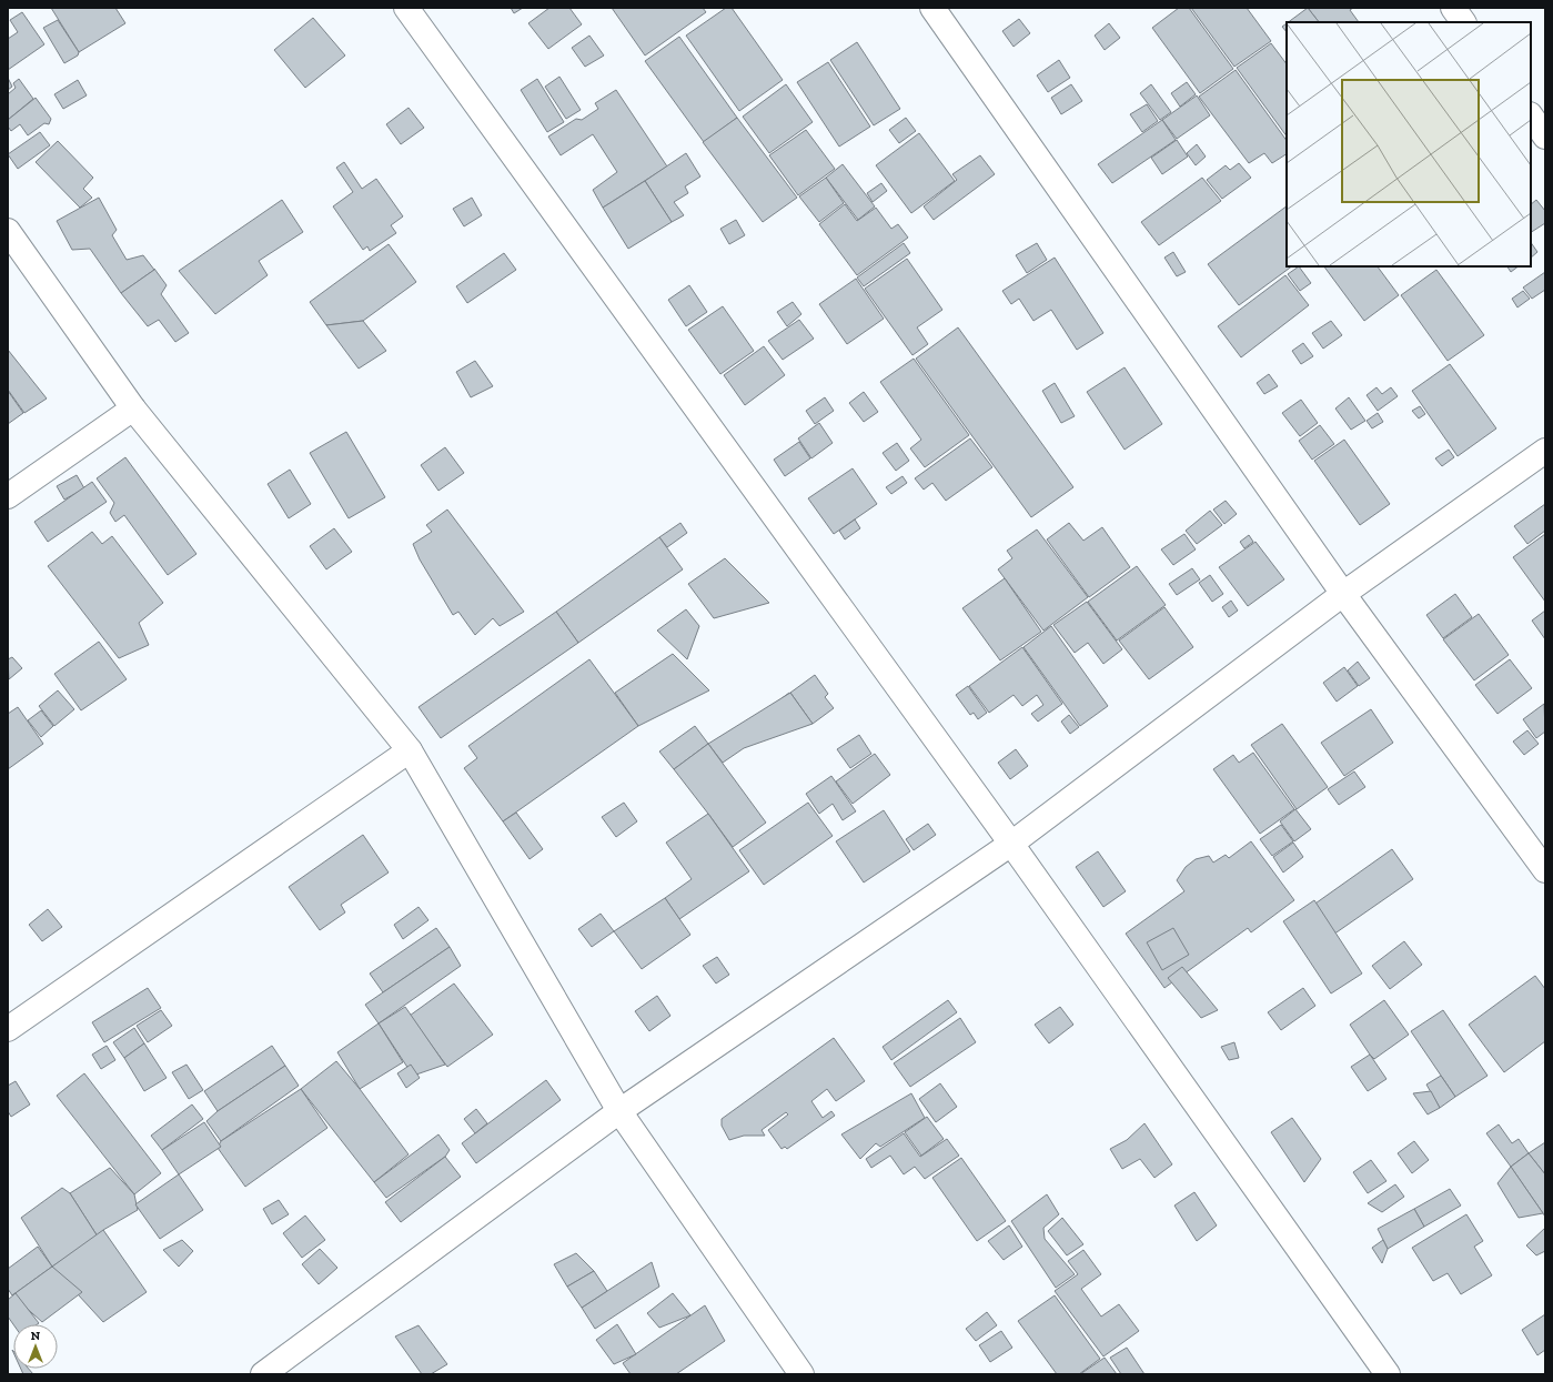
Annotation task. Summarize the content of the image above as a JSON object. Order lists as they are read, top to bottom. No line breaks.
{"north":"top"}
